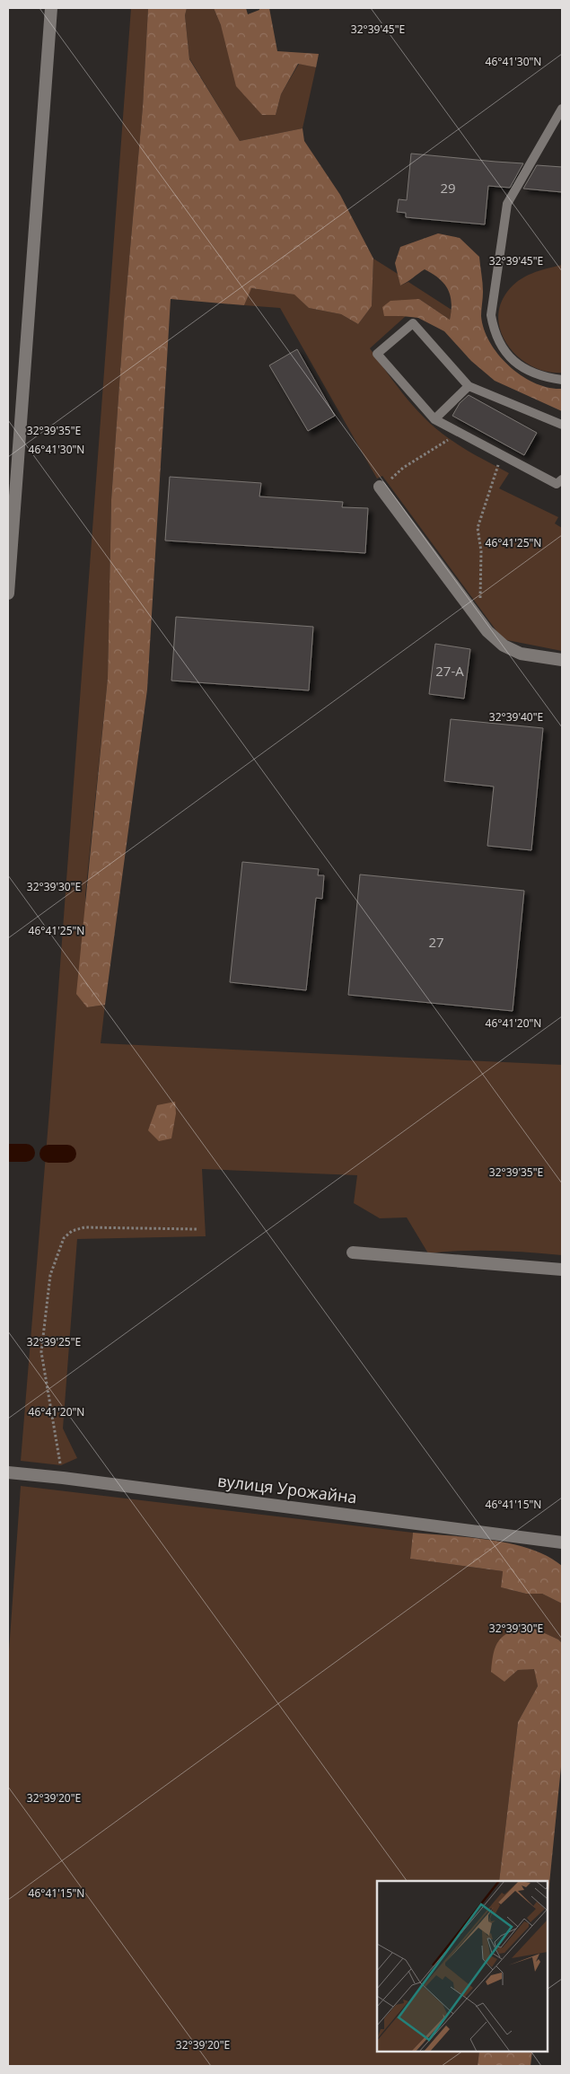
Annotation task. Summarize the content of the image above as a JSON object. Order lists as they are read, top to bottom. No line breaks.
{"streets":{"street":["вулиця Урожайна"]},"house_numbers":["29","27-А","27"],"coordinates":["32°39'45\"E","46°41'30\"N","32°39'35\"E","46°41'25\"N","32°39'40\"E","32°39'30\"E","46°41'20\"N","32°39'25\"E","46°41'15\"N","32°39'20\"E"]}
